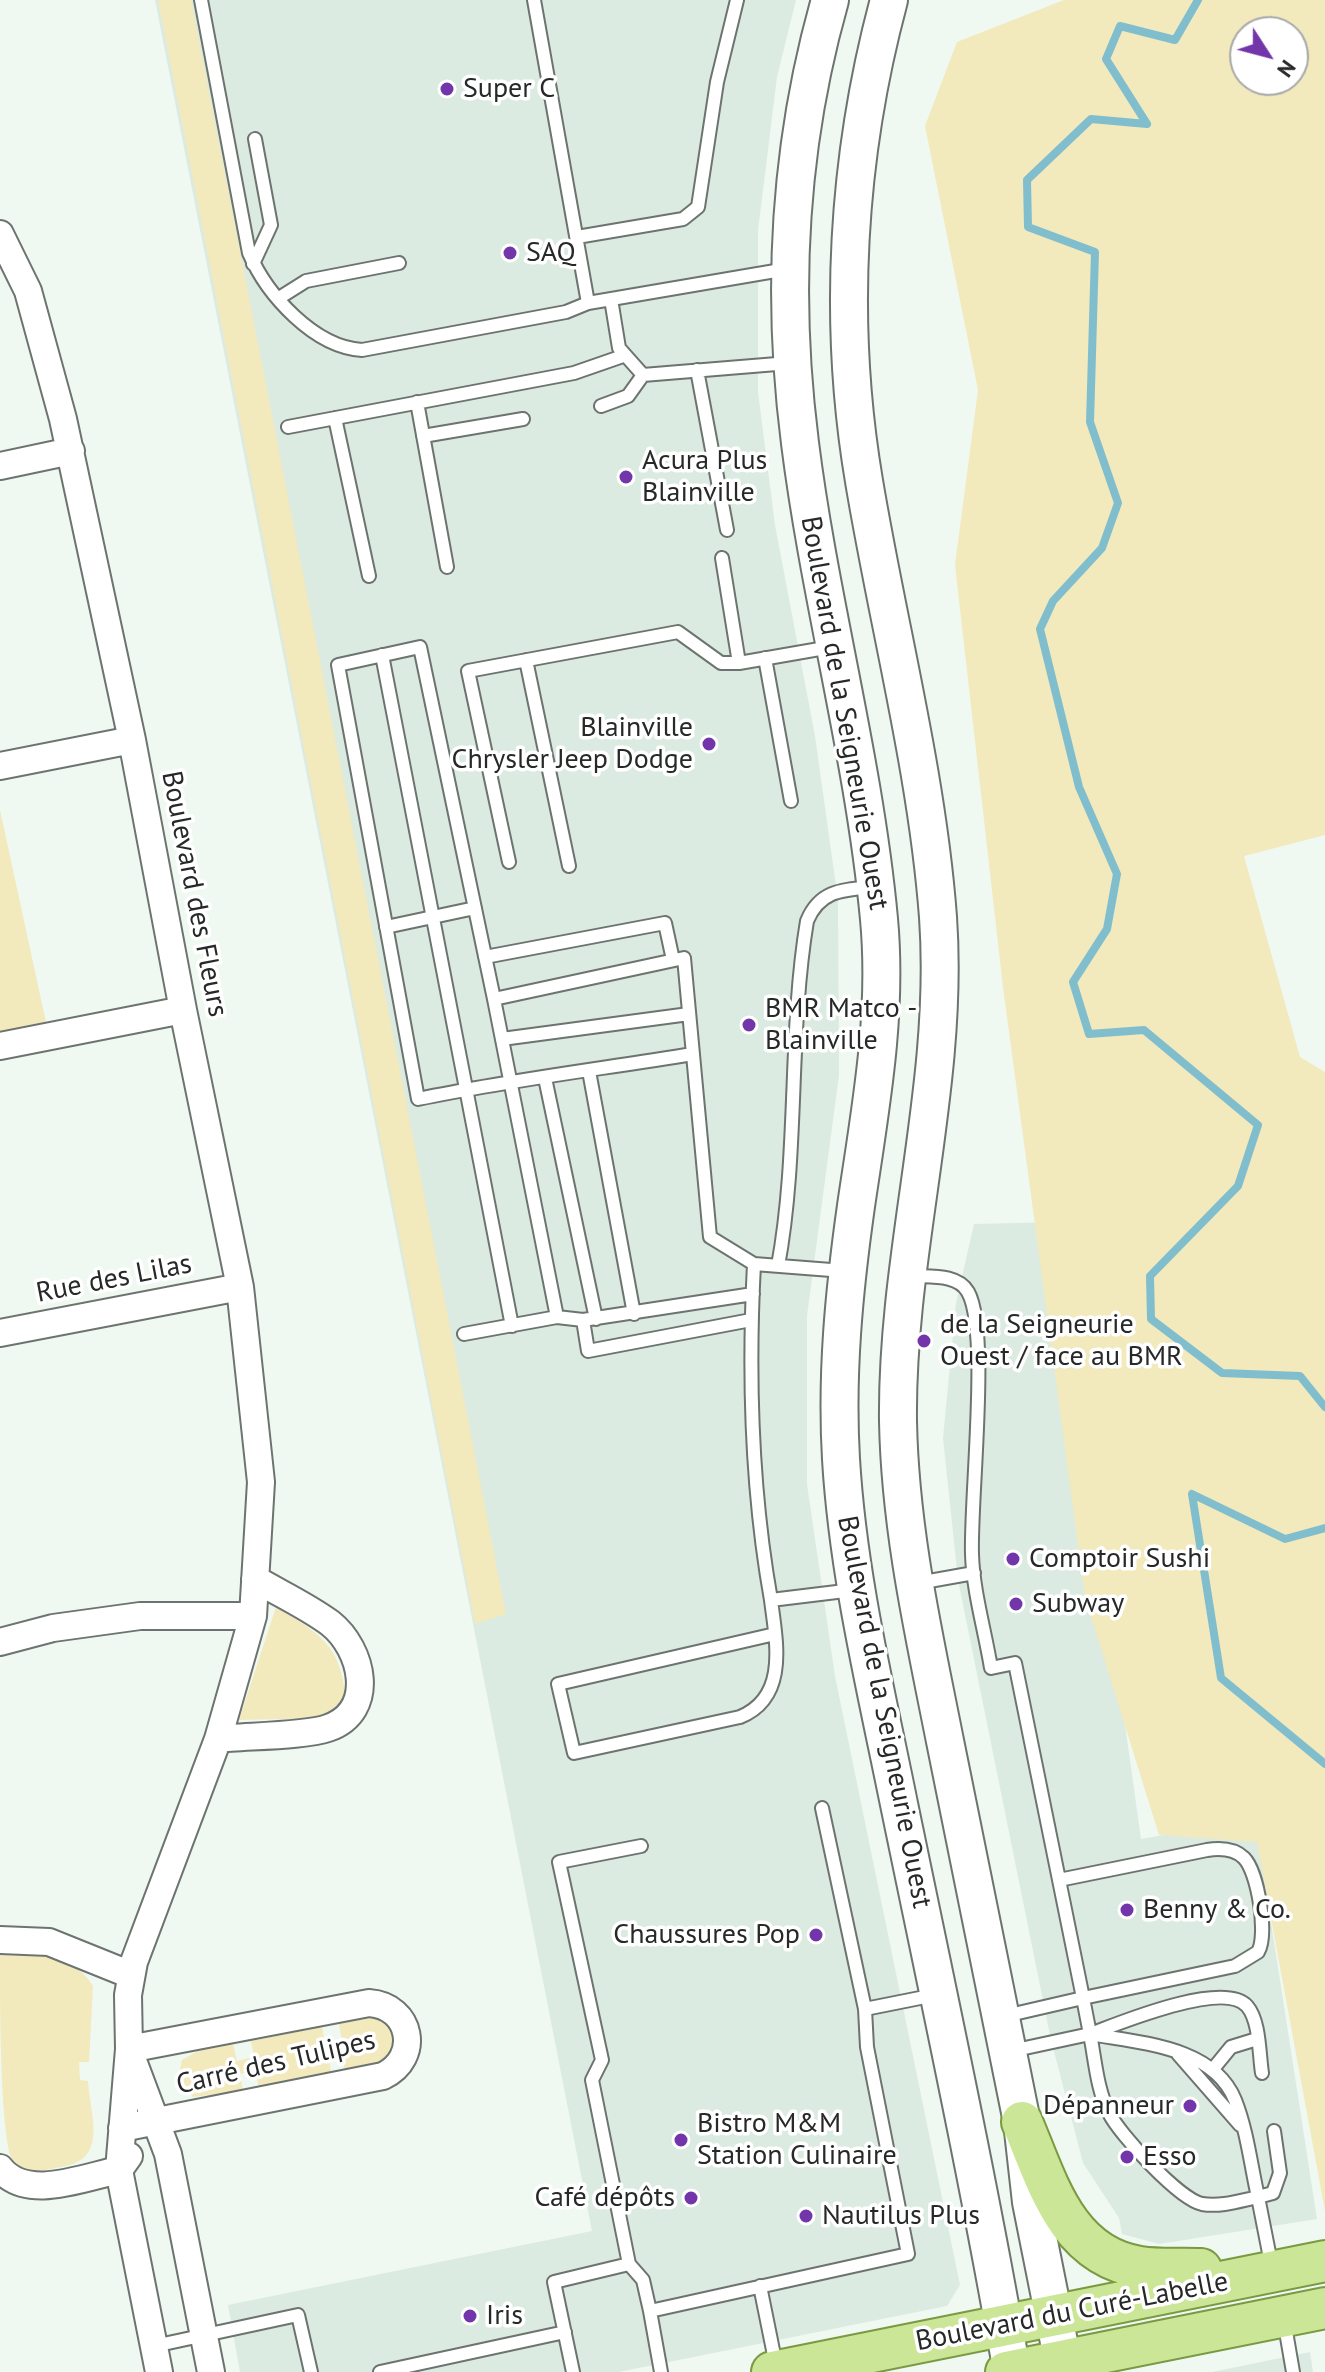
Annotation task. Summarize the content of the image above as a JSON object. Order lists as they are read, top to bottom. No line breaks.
{"streets":{"main road":["Boulevard de la Seigneurie Ouest","Boulevard du Curé-Labelle"],"street":["Boulevard des Fleurs","Rue des Lilas","Carré des Tulipes"]},"crossings":[["Boulevard de la Seigneurie Ouest","Boulevard du Curé-Labelle"],["Boulevard des Fleurs","Rue des Lilas"],["Boulevard des Fleurs","Carré des Tulipes"]],"places":["Super C","SAQ","Acura Plus Blainville","Blainville Chrysler Jeep Dodge","BMR Matco - Blainville","de la Seigneurie Ouest / face au BMR","Comptoir Sushi","Subway","Benny & Co.","Chaussures Pop","Dépanneur","Bistro M&M Station Culinaire","Esso","Café dépôts","Nautilus Plus","Iris"],"north":"bottom right"}
